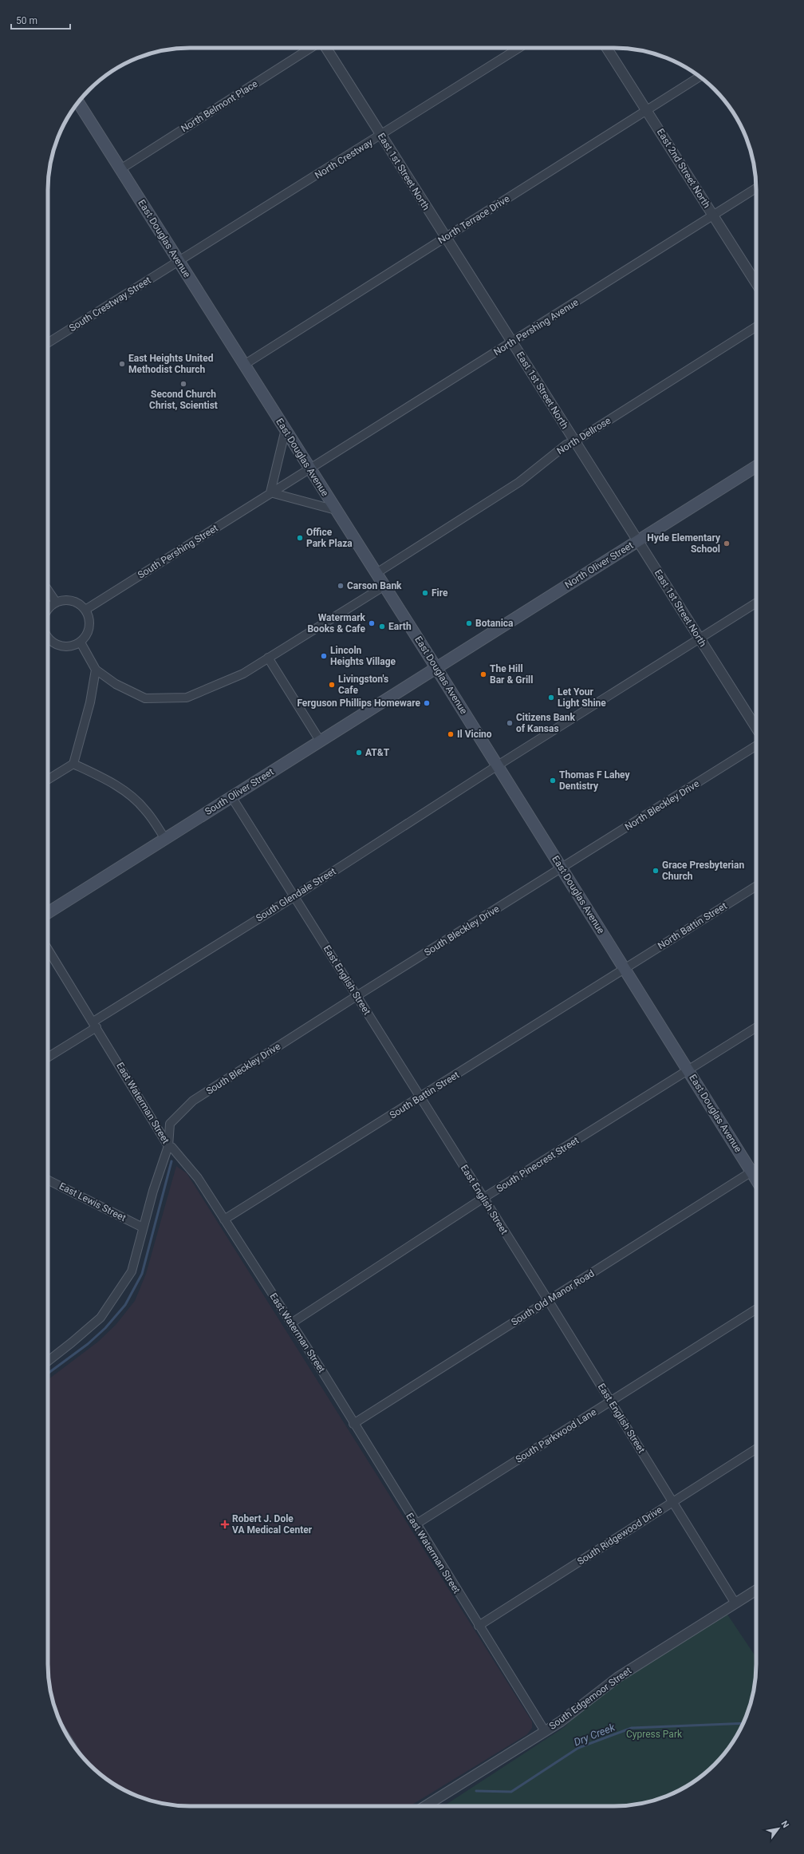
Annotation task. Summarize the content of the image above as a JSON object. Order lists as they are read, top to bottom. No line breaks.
{"streets":{"main road":["East Douglas Avenue","North Oliver Street","South Oliver Street"],"street":["North Belmont Place","North Crestway","East 2nd Street North","East 1st Street North","North Terrace Drive","South Crestway Street","North Pershing Avenue","North Dellrose","South Pershing Street","North Bleckley Drive","South Glendale Street","North Battin Street","South Bleckley Drive","East English Street","South Battin Street","East Waterman Street","South Pinecrest Street","East Lewis Street","South Old Manor Road","South Parkwood Lane","South Ridgewood Drive","South Edgemoor Street"]},"crossings":[["North Belmont Place","East Douglas Avenue"],["North Crestway","East 1st Street North"],["North Crestway","East Douglas Avenue"],["North Crestway","South Crestway Street"],["East 2nd Street North","North Terrace Drive"],["East 2nd Street North","North Pershing Avenue"],["East 1st Street North","North Terrace Drive"],["East 1st Street North","North Pershing Avenue"],["East 1st Street North","North Dellrose"],["East 1st Street North","North Oliver Street"],["East 1st Street North","South Glendale Street"],["North Terrace Drive","East Douglas Avenue"],["East Douglas Avenue","South Crestway Street"],["East Douglas Avenue","North Pershing Avenue"],["East Douglas Avenue","North Dellrose"],["East Douglas Avenue","South Pershing Street"],["East Douglas Avenue","North Oliver Street"],["East Douglas Avenue","South Oliver Street"],["East Douglas Avenue","North Bleckley Drive"],["East Douglas Avenue","South Glendale Street"],["East Douglas Avenue","North Battin Street"],["East Douglas Avenue","South Bleckley Drive"],["East Douglas Avenue","South Battin Street"],["East Douglas Avenue","South Pinecrest Street"],["East Douglas Avenue","South Old Manor Road"],["North Pershing Avenue","South Pershing Street"],["North Oliver Street","South Oliver Street"],["South Oliver Street","East English Street"],["North Bleckley Drive","South Bleckley Drive"],["South Glendale Street","East English Street"],["South Glendale Street","East Waterman Street"],["North Battin Street","South Battin Street"],["South Bleckley Drive","East English Street"],["South Bleckley Drive","East Waterman Street"],["South Bleckley Drive","East Lewis Street"],["East English Street","South Battin Street"],["East English Street","South Pinecrest Street"],["East English Street","South Old Manor Road"],["East English Street","South Parkwood Lane"],["East English Street","South Ridgewood Drive"],["East English Street","South Edgemoor Street"],["South Battin Street","East Waterman Street"],["East Waterman Street","South Pinecrest Street"],["East Waterman Street","South Old Manor Road"],["East Waterman Street","South Parkwood Lane"],["East Waterman Street","South Ridgewood Drive"],["East Waterman Street","South Edgemoor Street"]],"water":["Dry Creek"],"parks":["Cypress Park"],"places":{"other":["East Heights United Methodist Church","Second Church Christ, Scientist","Office Park Plaza","Hyde Elementary School","Carson Bank","Fire","Watermark Books & Cafe","Botanica","Earth","Lincoln Heights Village","The Hill Bar & Grill","Livingston's Cafe","Let Your Light Shine","Ferguson Phillips Homeware","Citizens Bank of Kansas","Il Vicino","AT&T","Thomas F Lahey Dentistry","Grace Presbyterian Church"],"health":["Robert J. Dole VA Medical Center"]},"scale_bar":"50 m","north":"top right"}
